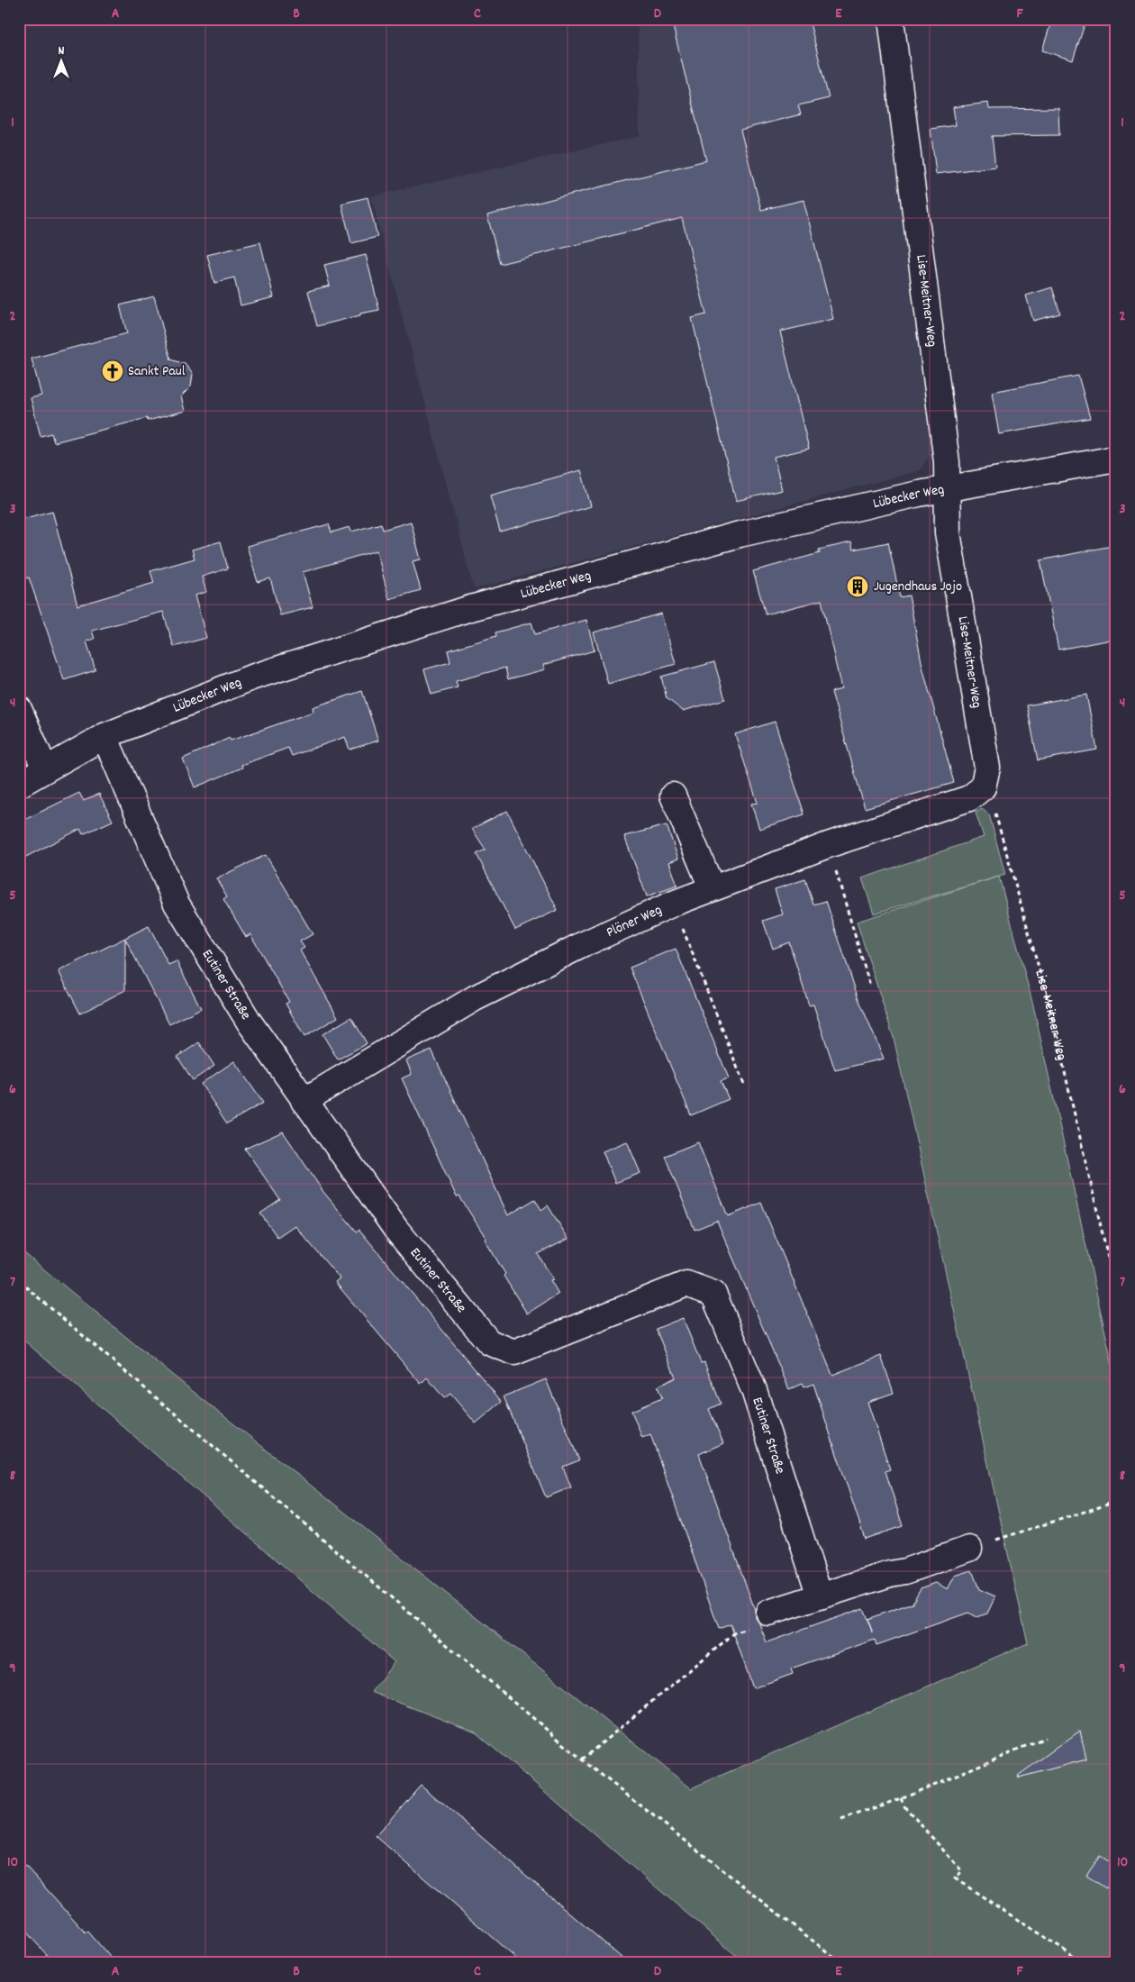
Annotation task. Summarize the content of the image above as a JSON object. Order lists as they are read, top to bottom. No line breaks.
{"streets":{"street":["Lise-Meitner-Weg","Lübecker Weg","Plöner Weg","Eutiner Straße"]},"crossings":[["Lise-Meitner-Weg","Lübecker Weg"],["Lise-Meitner-Weg","Plöner Weg"],["Lübecker Weg","Eutiner Straße"],["Plöner Weg","Eutiner Straße"]],"places":{"church":["Sankt Paul"],"building":["Jugendhaus Jojo"]},"north":"top","grid":{"columns":["A","B","C","D","E","F"],"rows":["1","2","3","4","5","6","7","8","9","10"]}}
